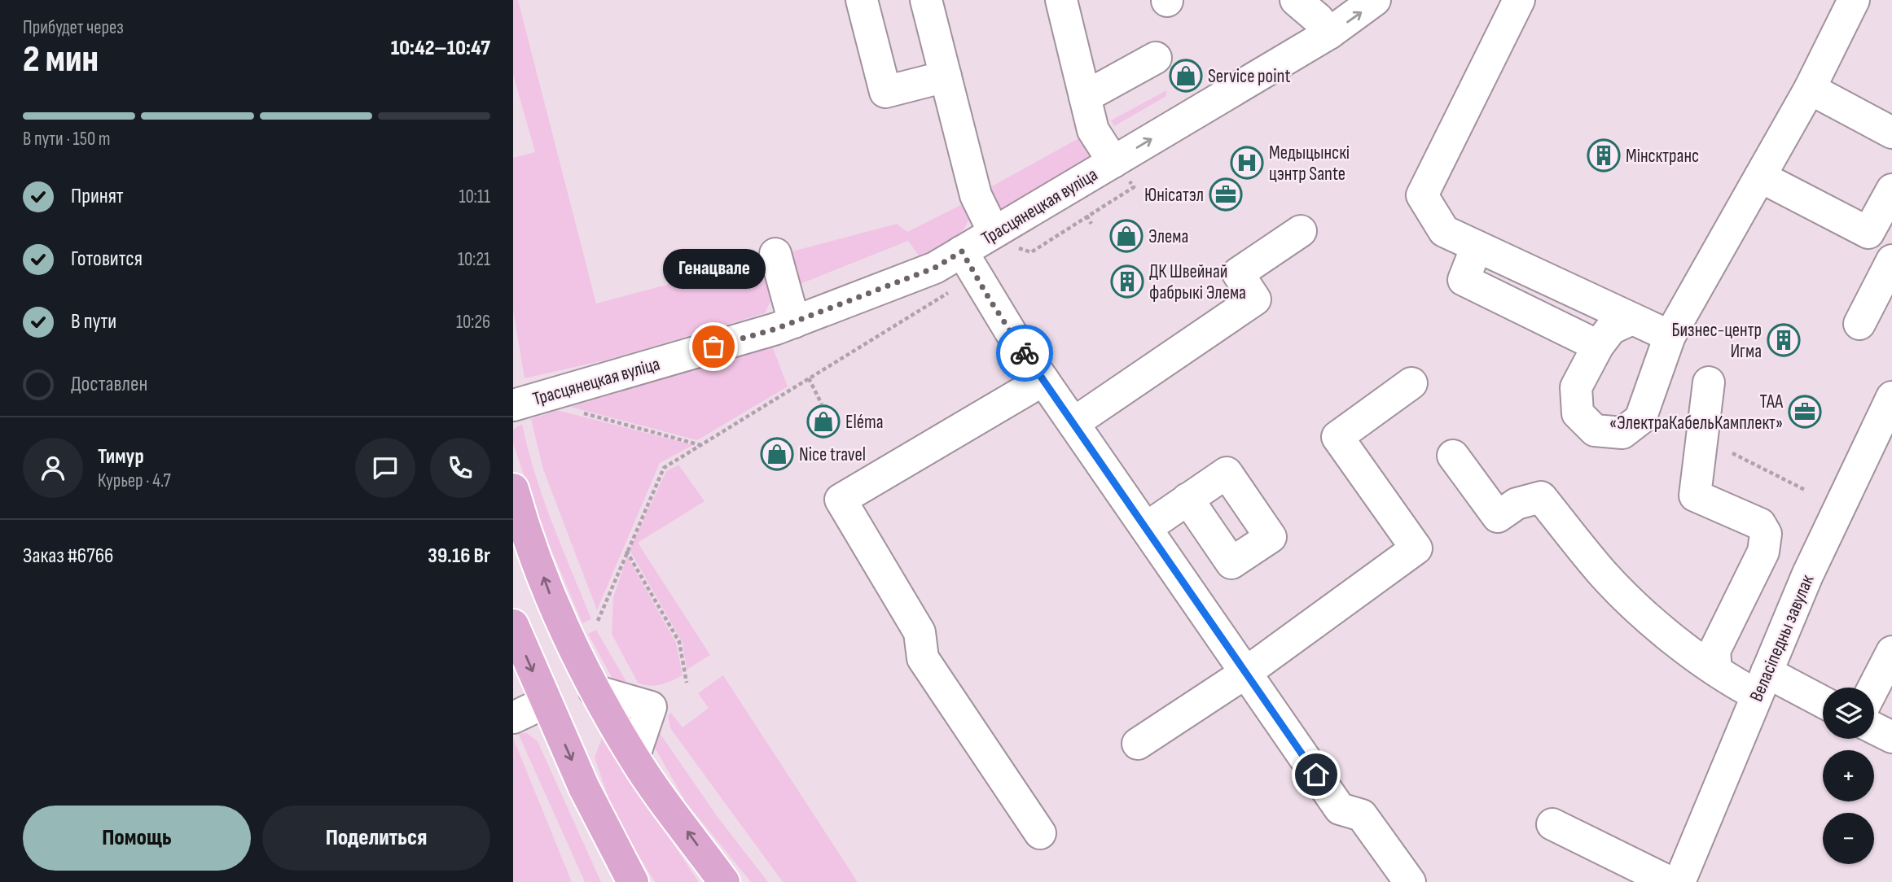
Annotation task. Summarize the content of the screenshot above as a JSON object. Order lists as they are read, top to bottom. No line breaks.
{"streets":{"street":["Трасцянецкая вуліца","Веласіпедны завулак"]},"places":{"shop":["Service point","Элема","Eléma","Nice travel"],"building":["Мінсктранс","ДК Швейнай фабрыкі Элема","Бизнес-центр Игма"],"hospital":["Медыцынскі цэнтр Sante"],"office":["Юнісатэл","ТАА «ЭлектраКабельКамплект»"],"other":["Генацвале"]},"page":{"heading":["2 мин","Прибудет через","10:42–10:47"],"panel":["Тимур","Курьер · 4.7","Заказ #6766","39.16 Br"],"bar":"В пути · 150 m","list":[["Принят","10:11"],["Готовится","10:21"],["В пути","10:26"],"Доставлен"],"bubble":"Генацвале","map_buttons":["+","−"],"buttons":["Помощь","Поделиться"]}}
